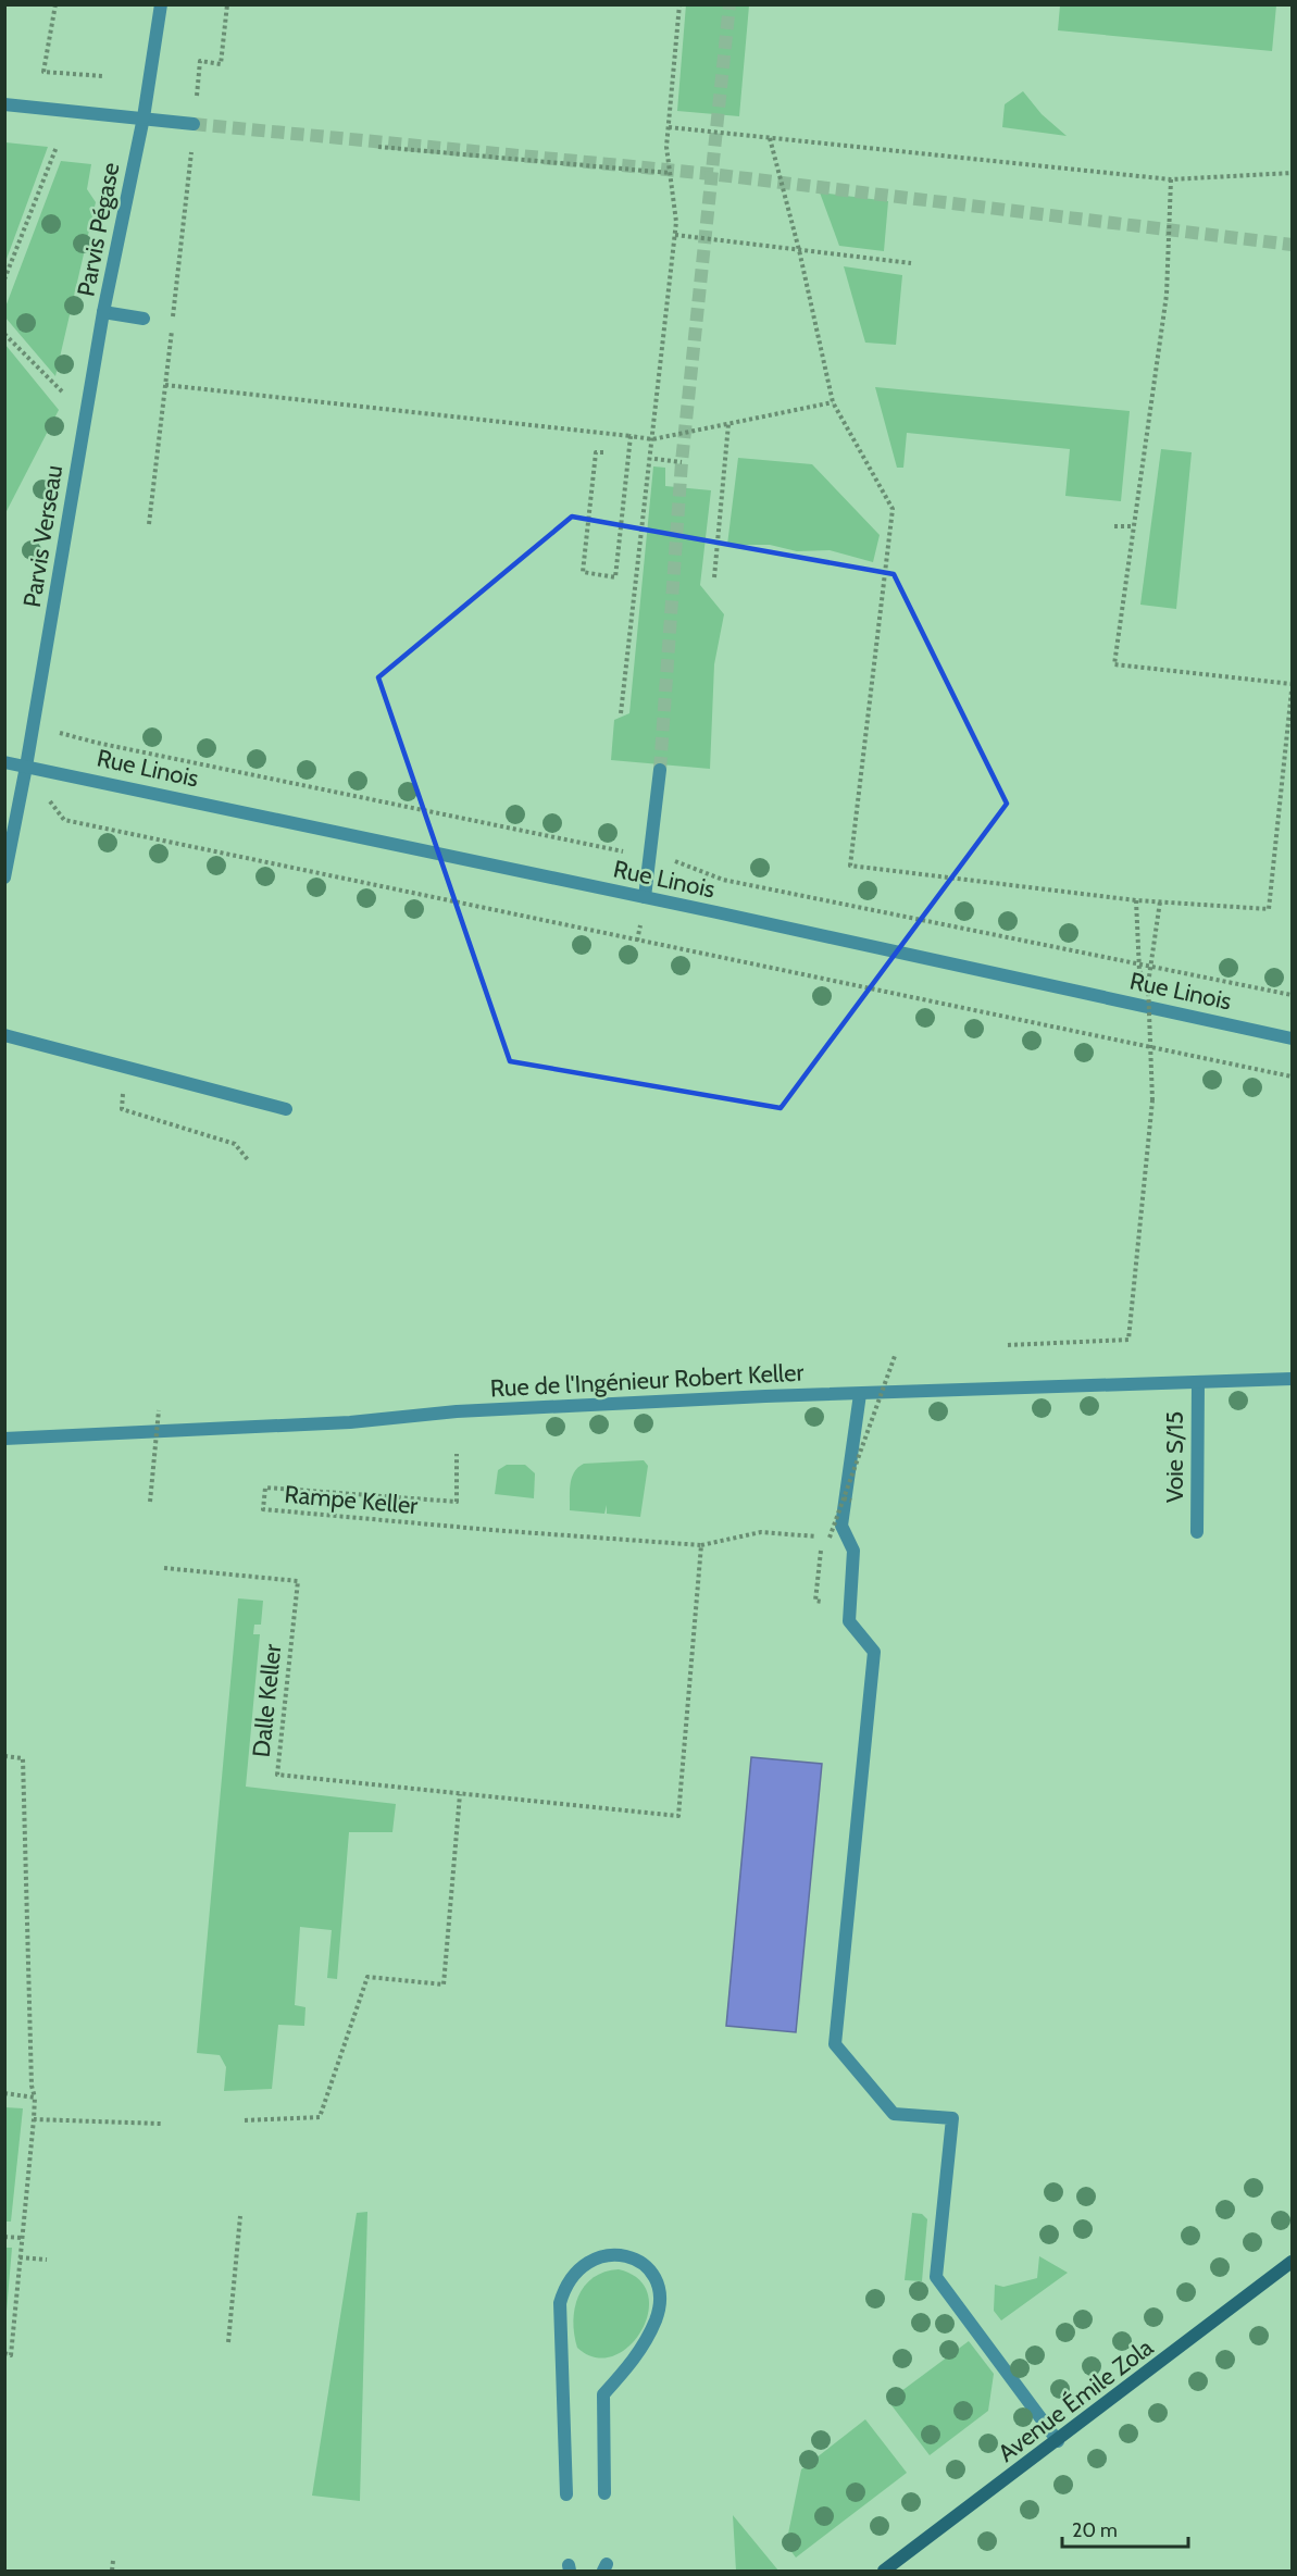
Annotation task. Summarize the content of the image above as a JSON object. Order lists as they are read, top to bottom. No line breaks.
{"streets":{"main road":["Avenue Émile Zola"],"street":["Parvis Pégase","Parvis Verseau","Rue Linois","Rue de l'Ingénieur Robert Keller","Voie S/15"],"path":["Rampe Keller","Dalle Keller"]},"crossings":[["Parvis Pégase","Parvis Verseau"],["Parvis Verseau","Rue Linois"],["Rue de l'Ingénieur Robert Keller","Voie S/15"],["Rampe Keller","Dalle Keller"]],"scale_bar":"20 m"}
